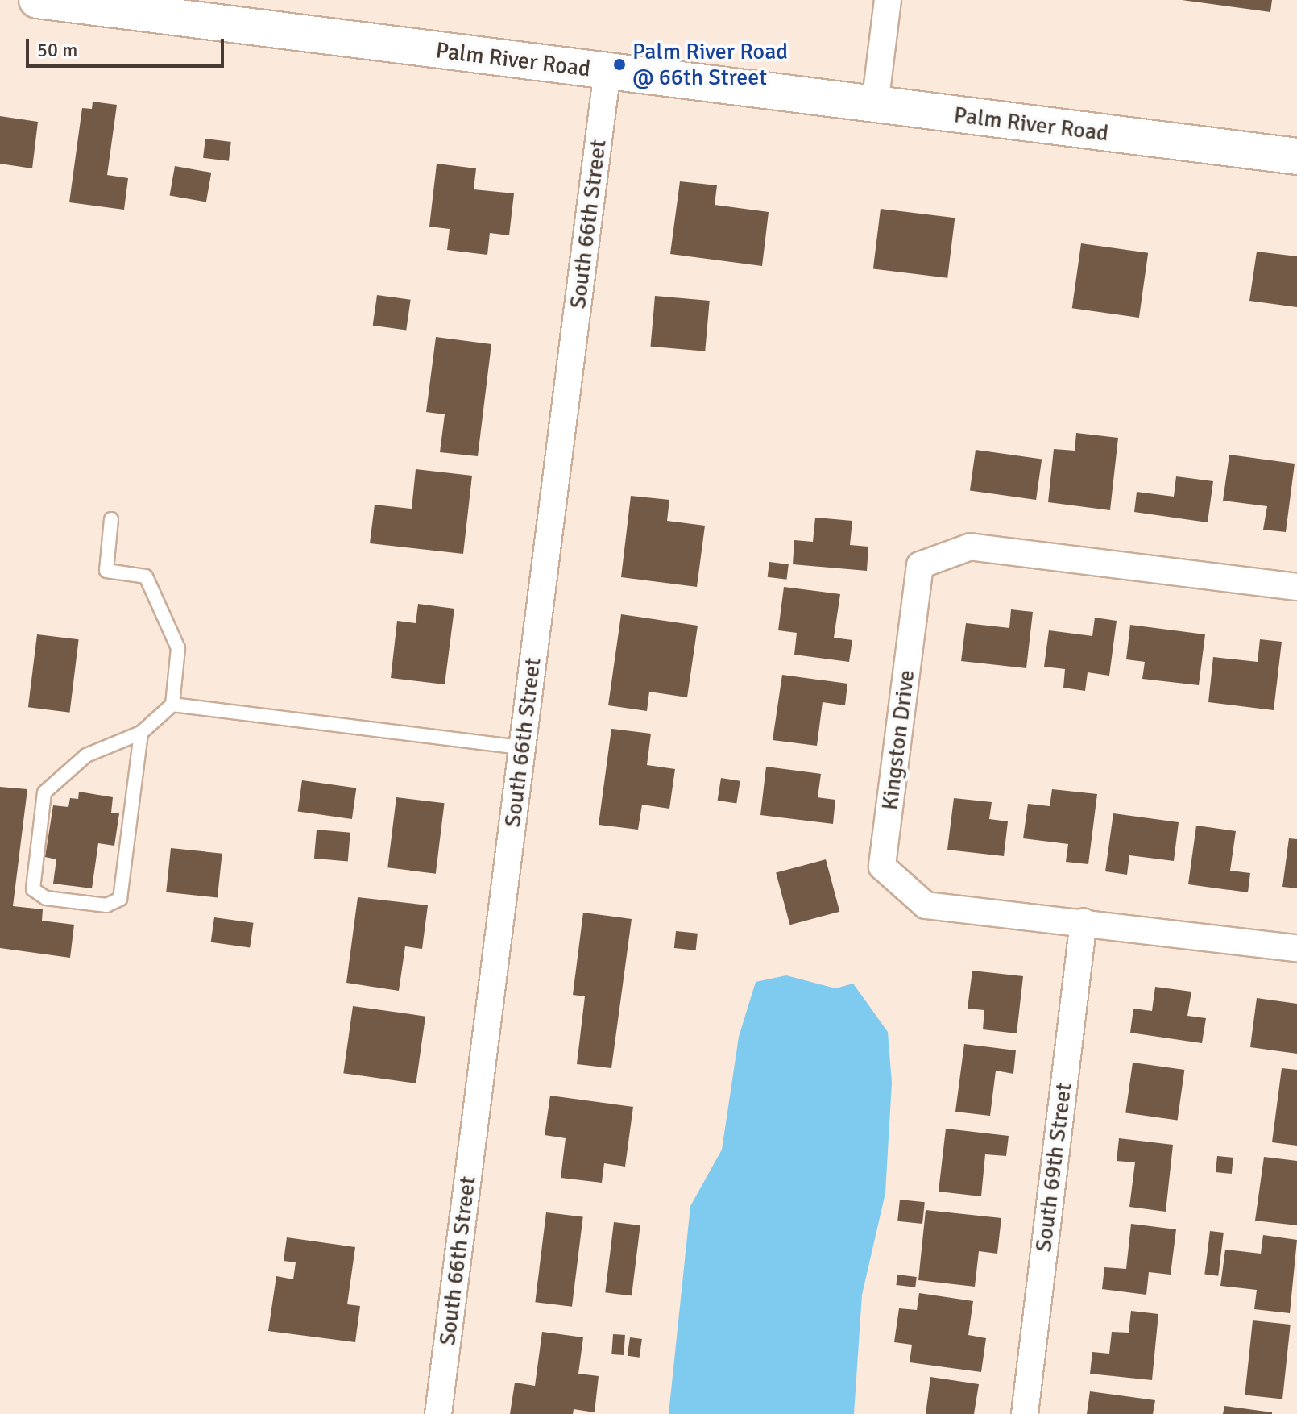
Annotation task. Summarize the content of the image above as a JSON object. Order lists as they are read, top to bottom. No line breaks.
{"streets":{"street":["Palm River Road","South 66th Street","Kingston Drive","South 69th Street"]},"crossings":[["Palm River Road","South 66th Street"],["Kingston Drive","South 69th Street"]],"places":["Palm River Road @ 66th Street"],"scale_bar":"50 m"}
